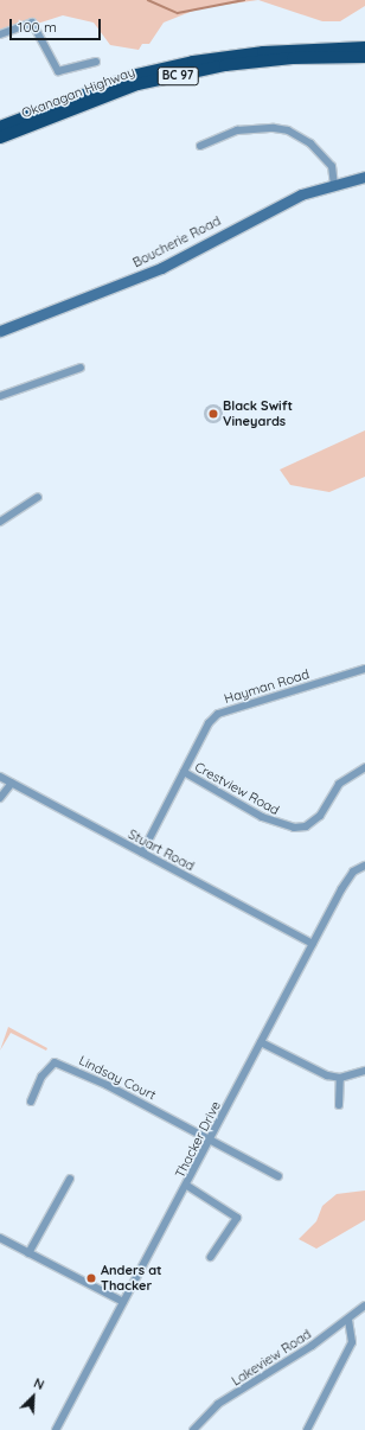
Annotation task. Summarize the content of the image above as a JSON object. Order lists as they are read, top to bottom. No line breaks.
{"streets":{"highway":["BC 97","Okanagan Highway"],"main road":["Boucherie Road"],"street":["Hayman Road","Crestview Road","Stuart Road","Lindsay Court","Thacker Drive","Lakeview Road"]},"crossings":[["Hayman Road","Crestview Road"],["Hayman Road","Stuart Road"],["Stuart Road","Thacker Drive"],["Lindsay Court","Thacker Drive"]],"places":["Black Swift Vineyards","Anders at Thacker"],"scale_bar":"100 m","north":"top right"}
